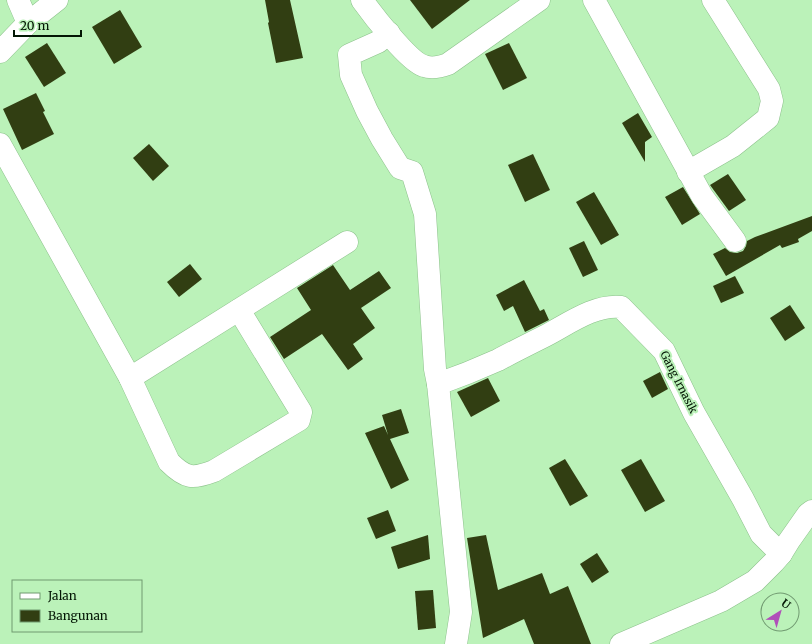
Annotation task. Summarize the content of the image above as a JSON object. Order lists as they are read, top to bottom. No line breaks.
{"streets":{"street":["Gang Irnasik"]},"legend":["Jalan","Bangunan"],"scale_bar":"20 m","north":"top right"}
